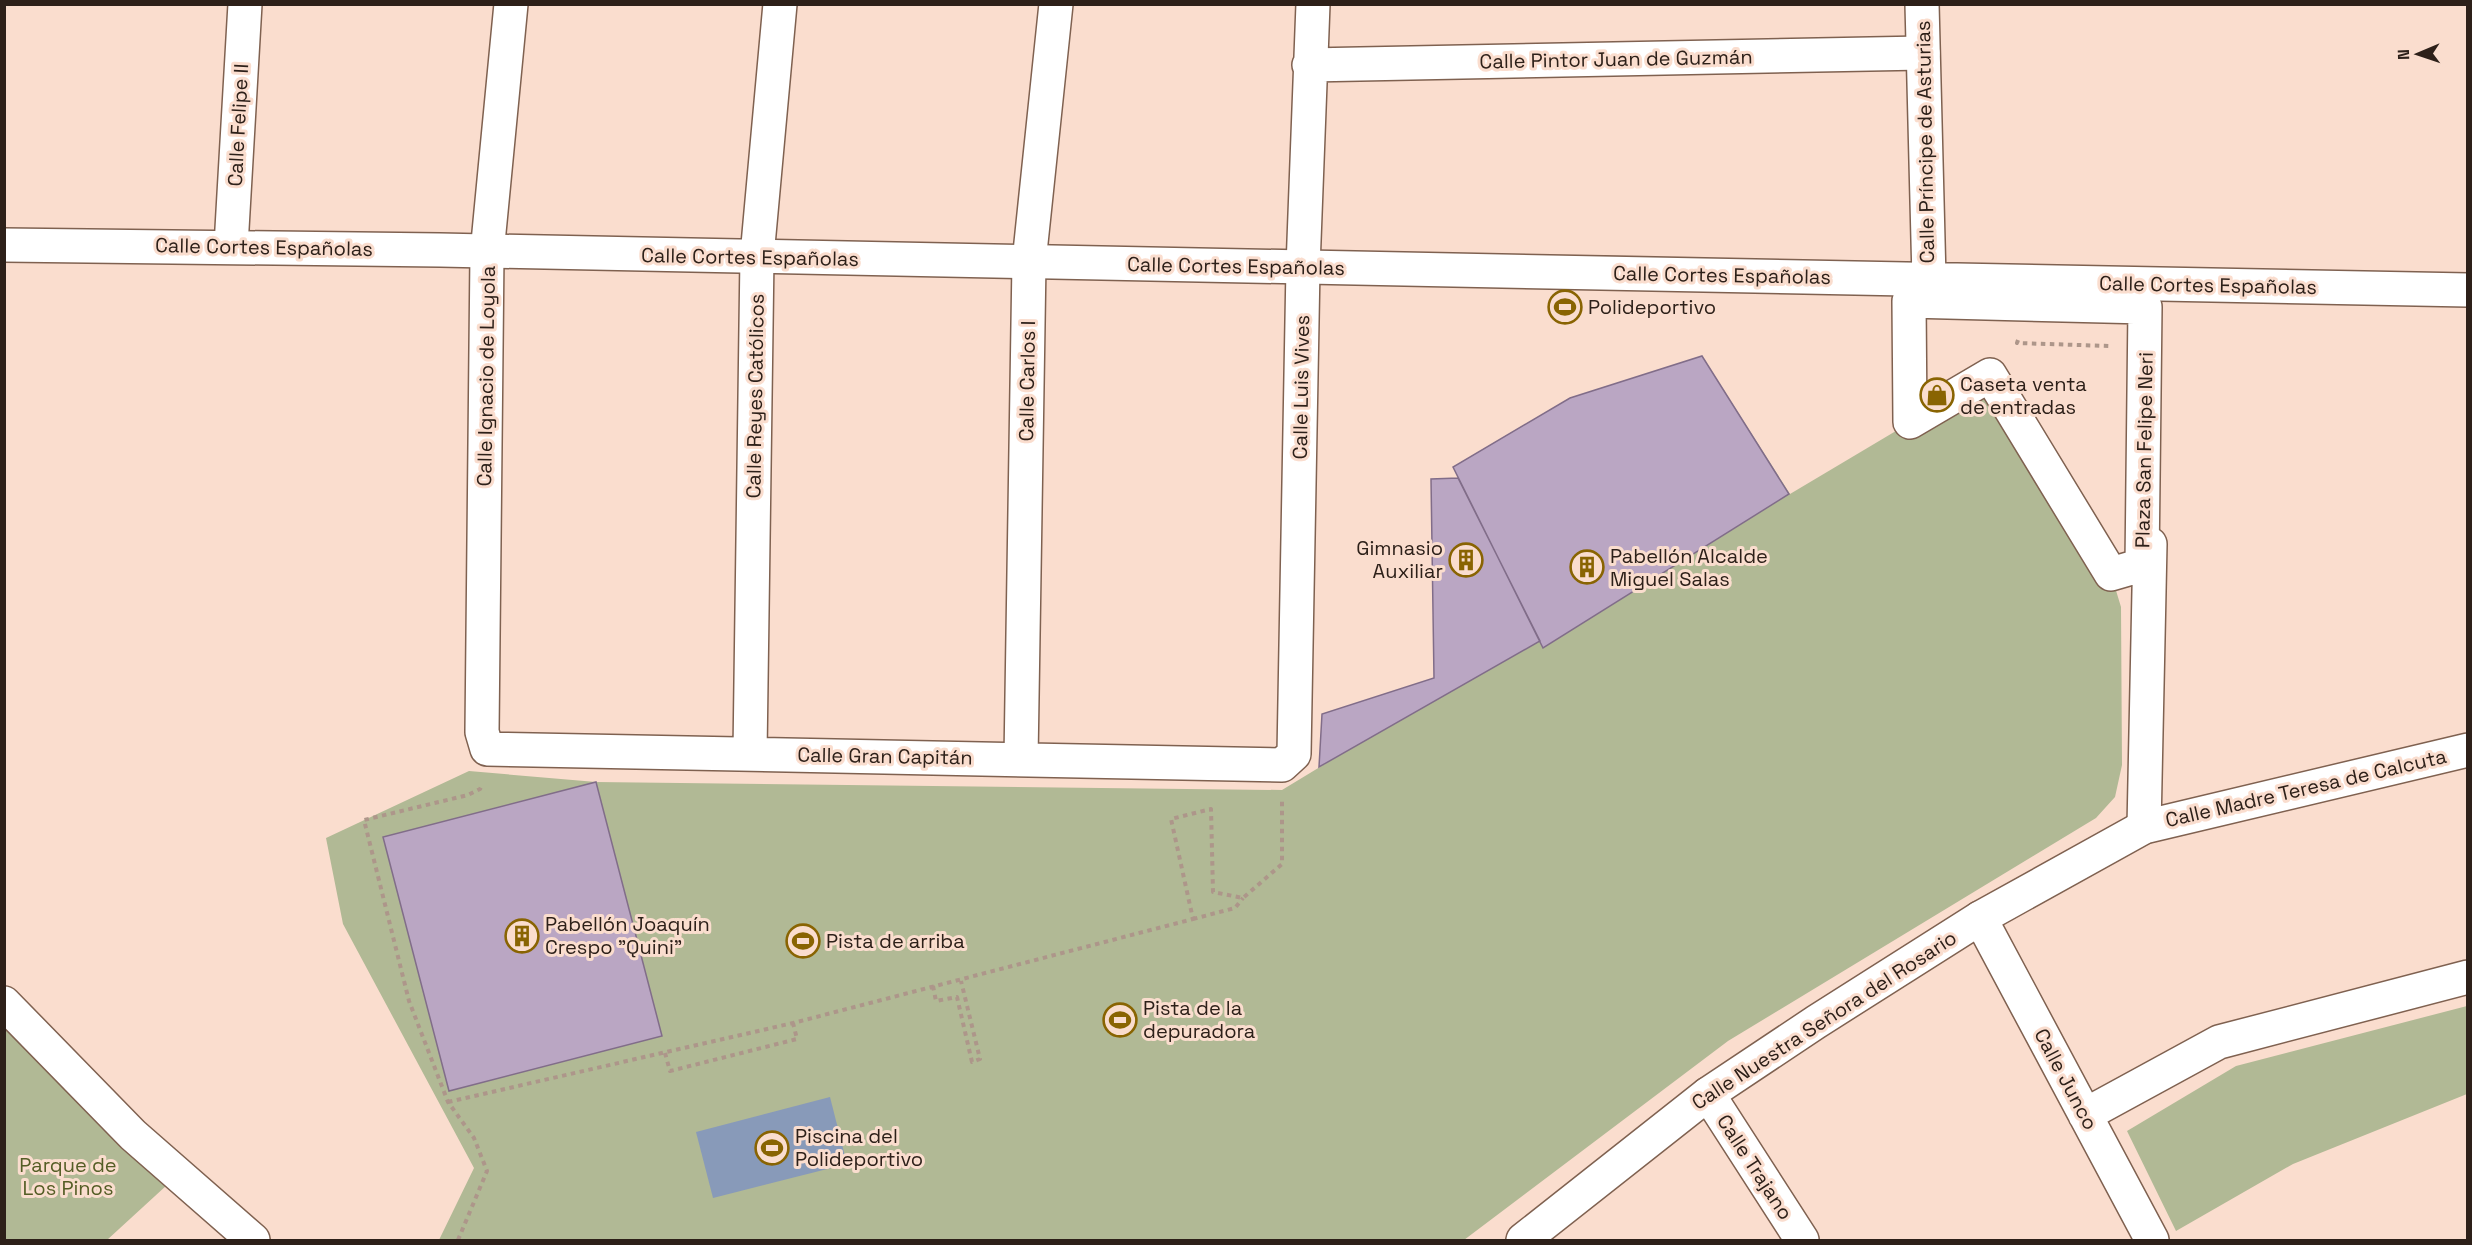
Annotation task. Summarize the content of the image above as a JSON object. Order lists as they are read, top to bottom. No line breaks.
{"streets":{"street":["Calle Pintor Juan de Guzmán","Calle Felipe II","Calle Príncipe de Asturias","Calle Cortes Españolas","Calle Ignacio de Loyola","Calle Carlos I","Calle Luis Vives","Calle Reyes Católicos","Plaza San Felipe Neri","Calle Gran Capitán","Calle Madre Teresa de Calcuta","Calle Nuestra Señora del Rosario","Calle Junco","Calle Trajano"]},"crossings":[["Calle Pintor Juan de Guzmán","Calle Príncipe de Asturias"],["Calle Pintor Juan de Guzmán","Calle Luis Vives"],["Calle Felipe II","Calle Cortes Españolas"],["Calle Príncipe de Asturias","Calle Cortes Españolas"],["Calle Príncipe de Asturias","Plaza San Felipe Neri"],["Calle Cortes Españolas","Calle Ignacio de Loyola"],["Calle Cortes Españolas","Calle Carlos I"],["Calle Cortes Españolas","Calle Luis Vives"],["Calle Cortes Españolas","Calle Reyes Católicos"],["Calle Cortes Españolas","Plaza San Felipe Neri"],["Calle Ignacio de Loyola","Calle Gran Capitán"],["Calle Carlos I","Calle Gran Capitán"],["Calle Luis Vives","Calle Gran Capitán"],["Calle Reyes Católicos","Calle Gran Capitán"],["Plaza San Felipe Neri","Calle Madre Teresa de Calcuta"],["Plaza San Felipe Neri","Calle Nuestra Señora del Rosario"],["Calle Madre Teresa de Calcuta","Calle Nuestra Señora del Rosario"],["Calle Nuestra Señora del Rosario","Calle Junco"],["Calle Nuestra Señora del Rosario","Calle Trajano"]],"parks":["Parque de Los Pinos"],"places":{"sports":["Polideportivo","Pista de arriba","Pista de la depuradora","Piscina del Polideportivo"],"shop":["Caseta venta de entradas"],"building":["Gimnasio Auxiliar","Pabellón Alcalde Miguel Salas","Pabellón Joaquín Crespo \"Quini\""]},"north":"left"}
